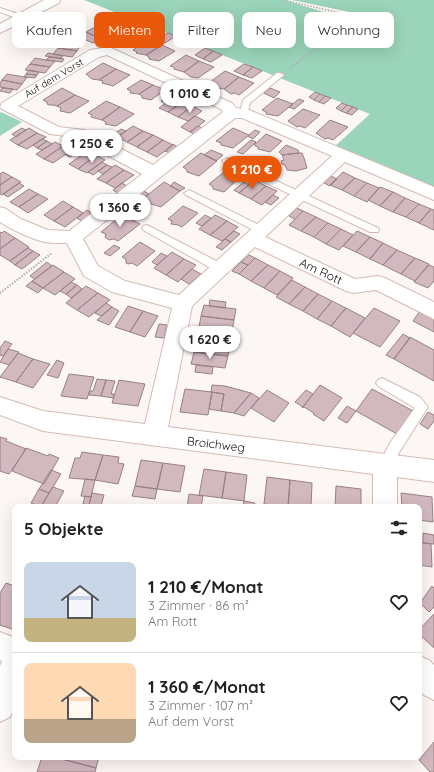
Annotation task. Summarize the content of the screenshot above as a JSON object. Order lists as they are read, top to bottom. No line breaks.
{"streets":{"street":["Auf dem Vorst","Am Rott","Broichweg"]},"page":{"chip":["Kaufen","Mieten","Filter","Neu","Wohnung"],"price":["1 010 €","1 250 €","1 210 €","1 360 €","1 620 €"],"heading":"5 Objekte","list":[{"name":"1 210 €/Monat","note":"3 Zimmer · 86 m² · Am Rott"},{"name":"1 360 €/Monat","note":"3 Zimmer · 107 m² · Auf dem Vorst"}]}}
